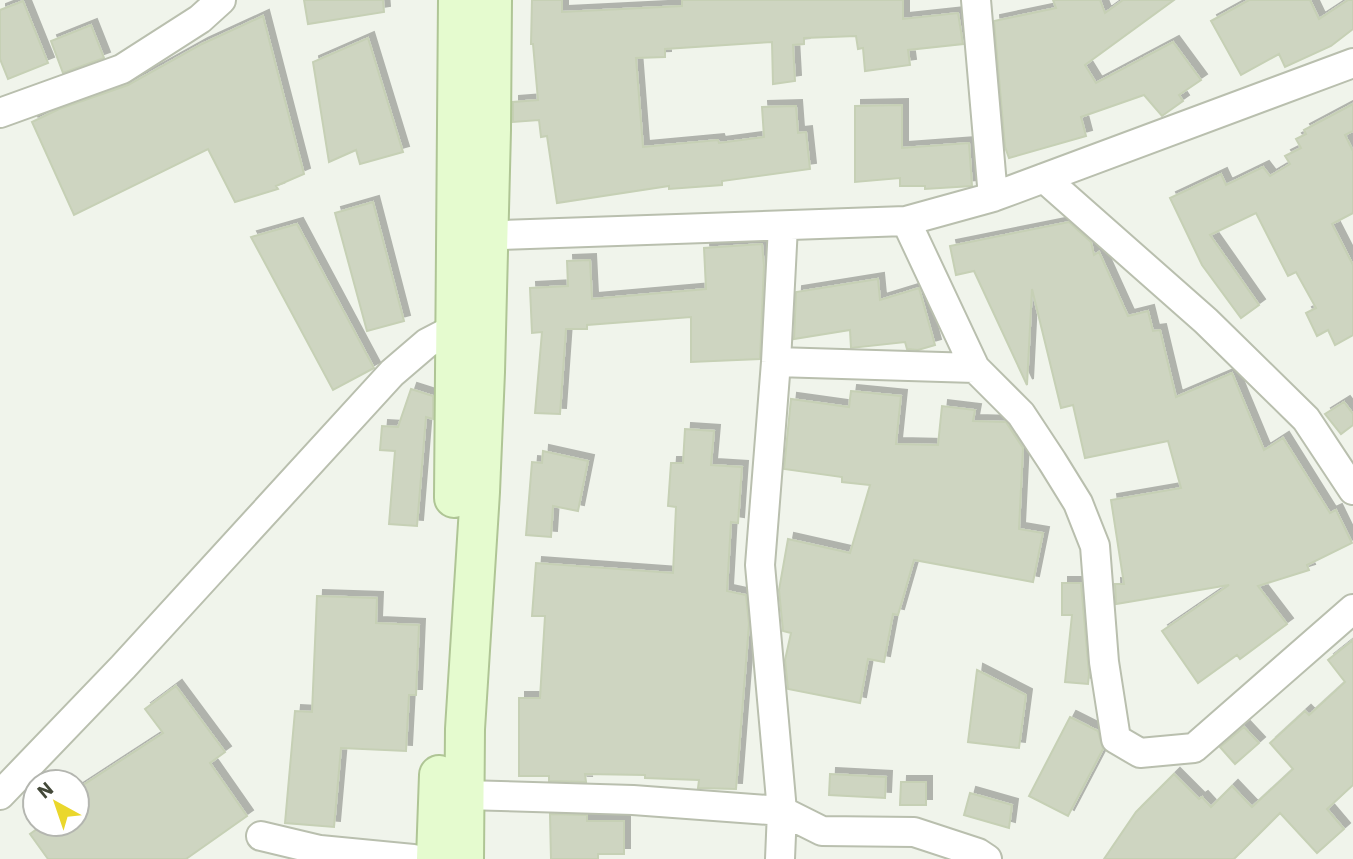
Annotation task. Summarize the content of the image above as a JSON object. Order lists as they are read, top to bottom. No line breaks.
{"north":"top left"}
